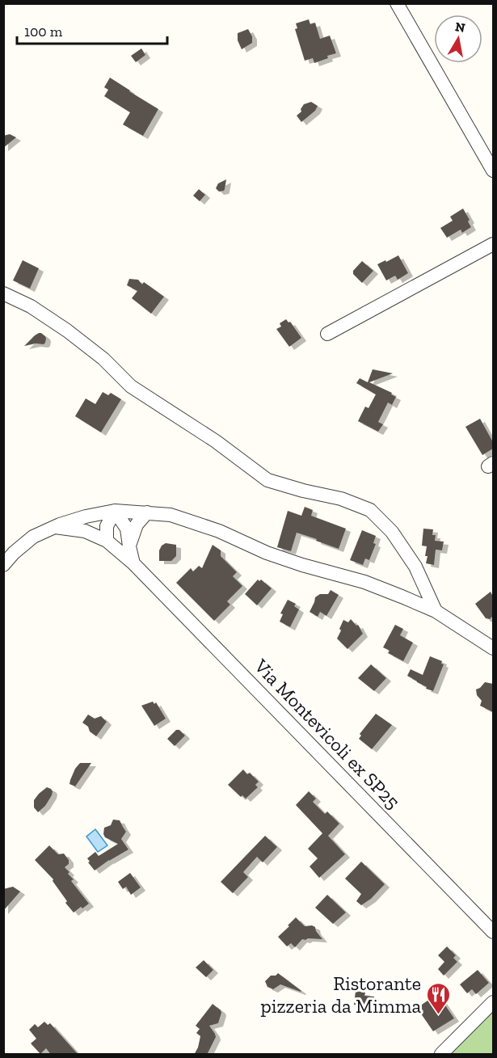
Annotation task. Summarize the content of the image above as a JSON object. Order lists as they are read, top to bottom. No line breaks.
{"streets":{"street":["Via Montevicoli ex SP25"]},"places":{"restaurant":["Ristorante pizzeria da Mimma"]},"scale_bar":"100 m","north":"top"}
